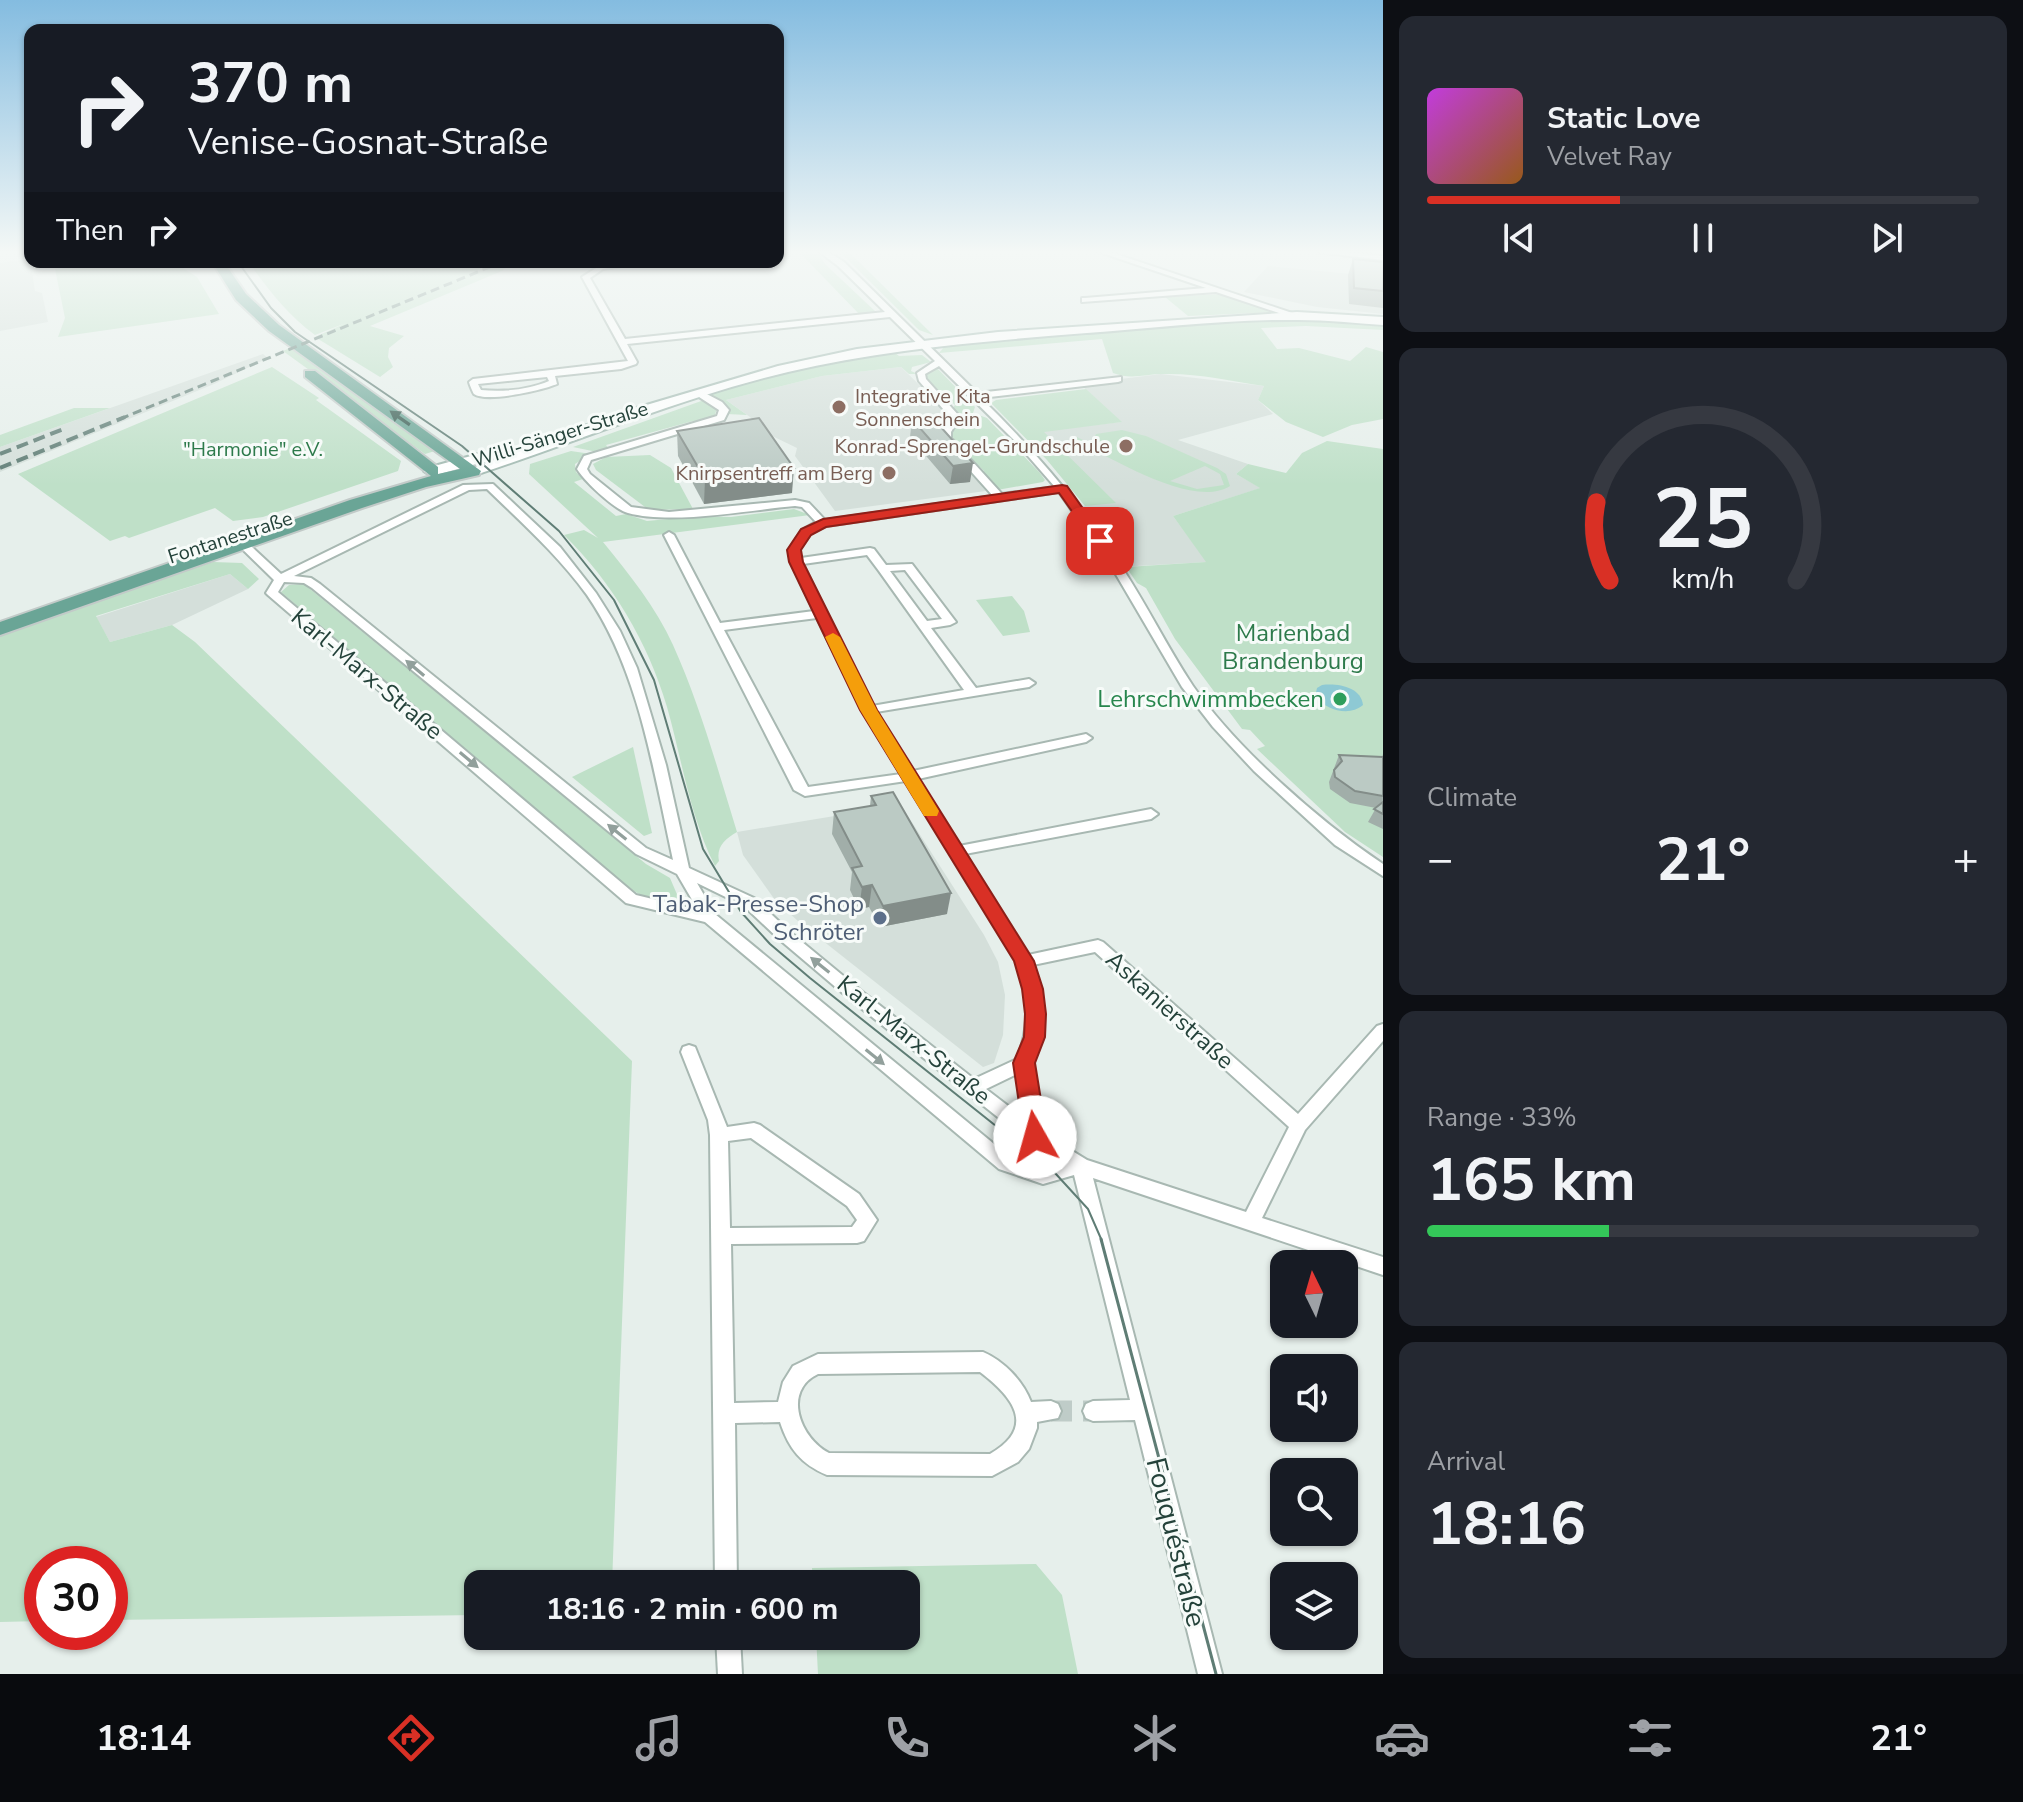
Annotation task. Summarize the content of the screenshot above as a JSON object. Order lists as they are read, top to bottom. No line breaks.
{"streets":{"main road":["Willi-Sänger-Straße","Fontanestraße"],"street":["Karl-Marx-Straße","Askanierstraße","Fouquéstraße"]},"crossings":[["Willi-Sänger-Straße","Fontanestraße"],["Fontanestraße","Karl-Marx-Straße"],["Karl-Marx-Straße","Fouquéstraße"]],"parks":["\"Harmonie\" e.V.","Marienbad Brandenburg"],"places":["Integrative Kita Sonnenschein","Konrad-Sprengel-Grundschule","Knirpsentreff am Berg","Lehrschwimmbecken","Tabak-Presse-Shop Schröter"],"north":"top","page":{"turn":["370 m","Venise-Gosnat-Straße"],"song":["Static Love","Velvet Ray"],"then":"Then","tile":["Climate",["Range · 33%","165 km"],["Arrival","18:16"]],"heat":["−","21°","+"],"limit":"30","trip":"18:16 · 2 min · 600 m","tabs":["18:14","21°"],"gauge":["25","km/h"]}}
